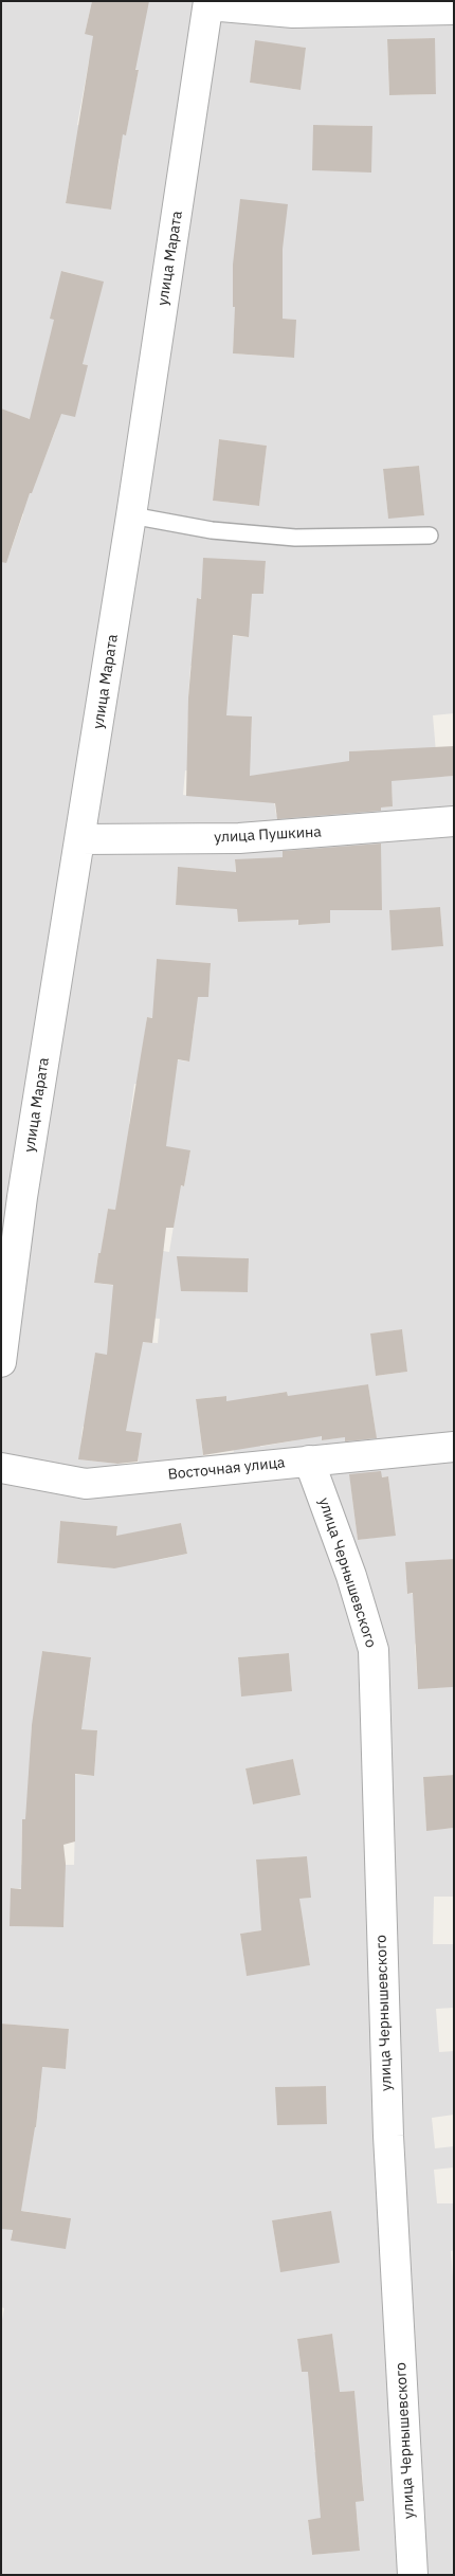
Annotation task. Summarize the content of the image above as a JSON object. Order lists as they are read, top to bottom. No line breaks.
{"streets":{"street":["улица Марата","улица Пушкина","Восточная улица","улица Чернышевского"]},"crossings":[["улица Марата","улица Пушкина"],["Восточная улица","улица Чернышевского"]]}
